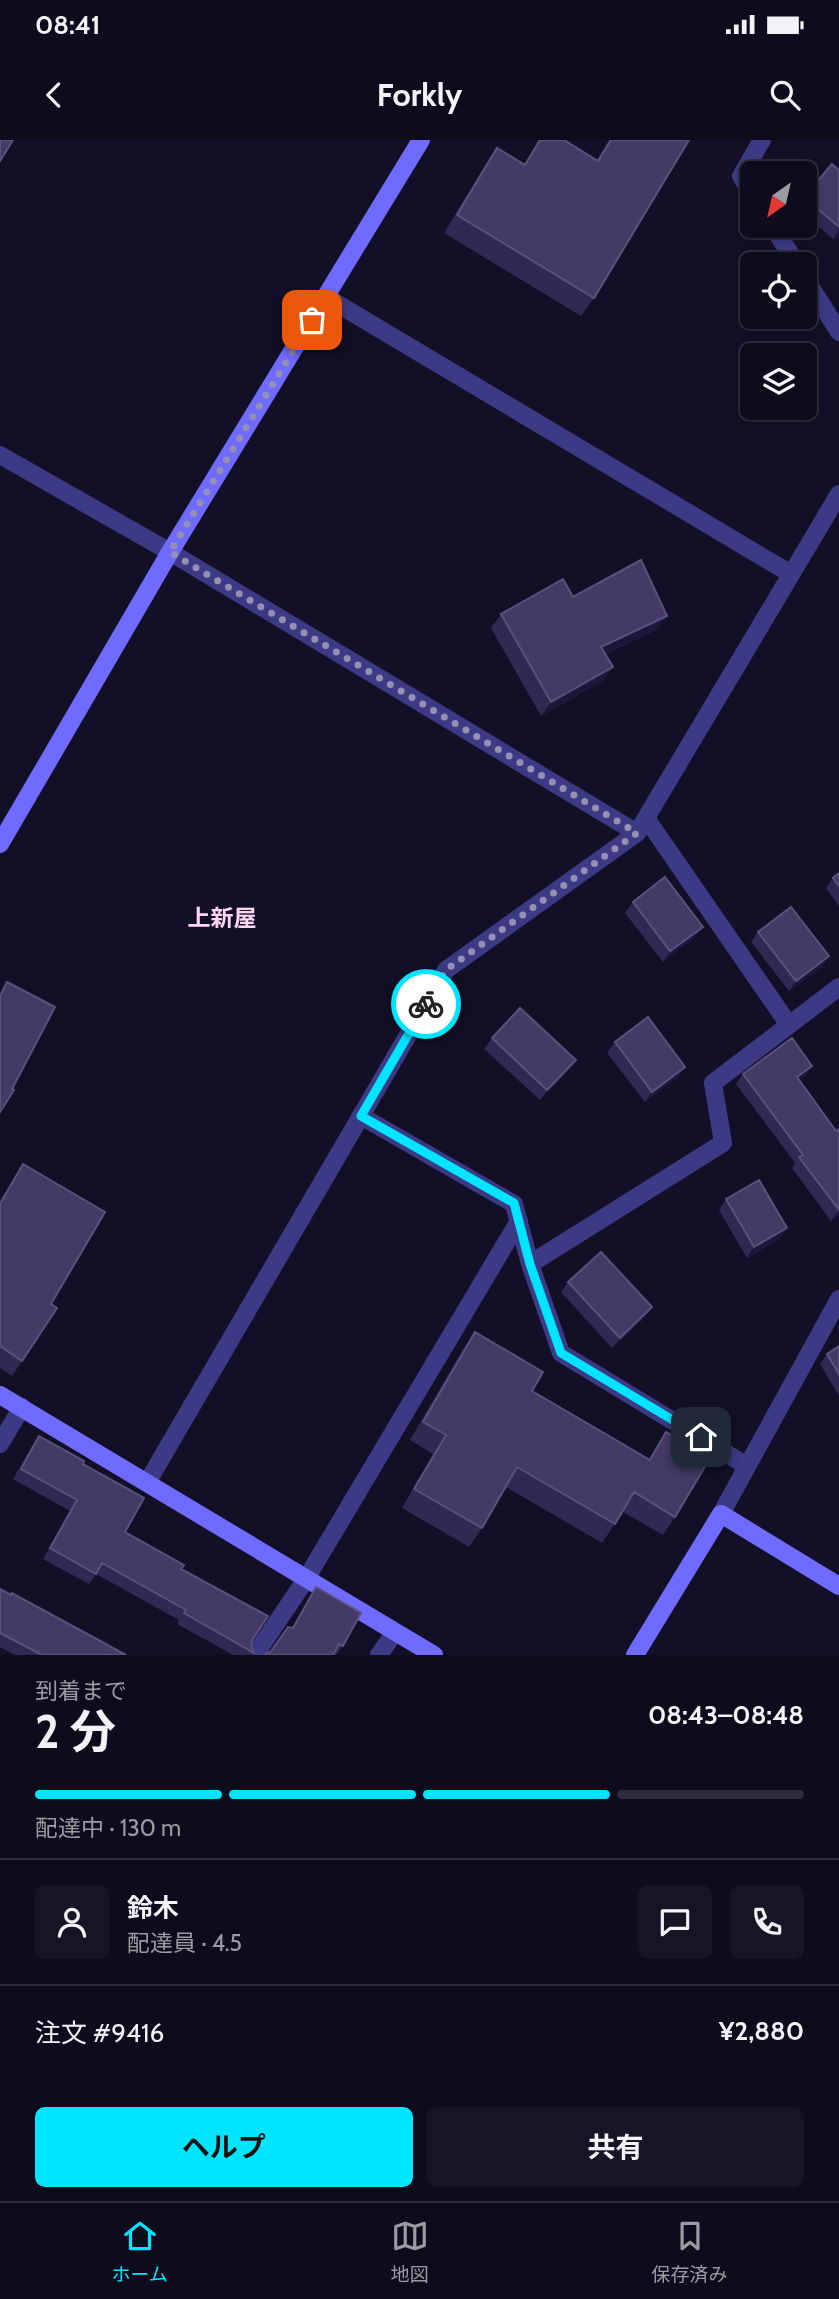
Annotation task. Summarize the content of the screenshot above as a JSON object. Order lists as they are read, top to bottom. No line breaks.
{"districts":["上新屋"],"north":"bottom left","page":{"status":"08:41","header":"Forkly","heading":["2 分","到着まで","08:43–08:48"],"panel":["鈴木","配達員 · 4.5","注文 #9416","¥2,880"],"bar":"配達中 · 130 m","buttons":["ヘルプ","共有"],"tabs":["ホーム","地図","保存済み"]}}
